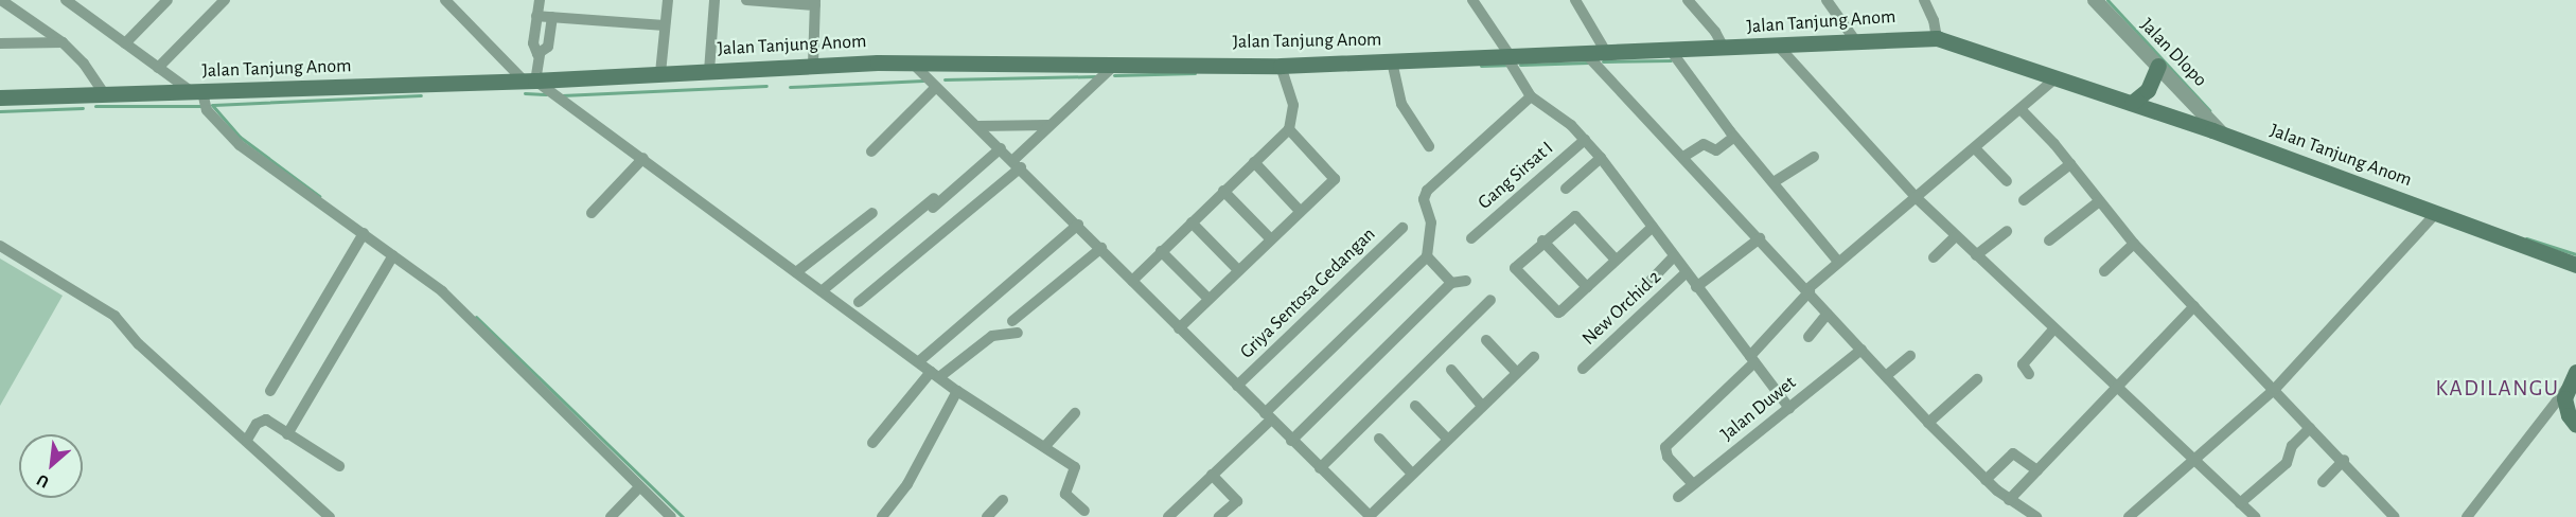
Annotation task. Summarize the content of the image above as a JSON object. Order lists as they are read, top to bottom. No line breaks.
{"streets":{"main road":["Jalan Tanjung Anom"],"street":["Jalan Dlopo","Gang Sirsat I","Griya Sentosa Gedangan","New Orchid 2","Jalan Duwet"]},"crossings":[["Jalan Tanjung Anom","Jalan Dlopo"]],"districts":["KADILANGU"],"north":"bottom left"}
